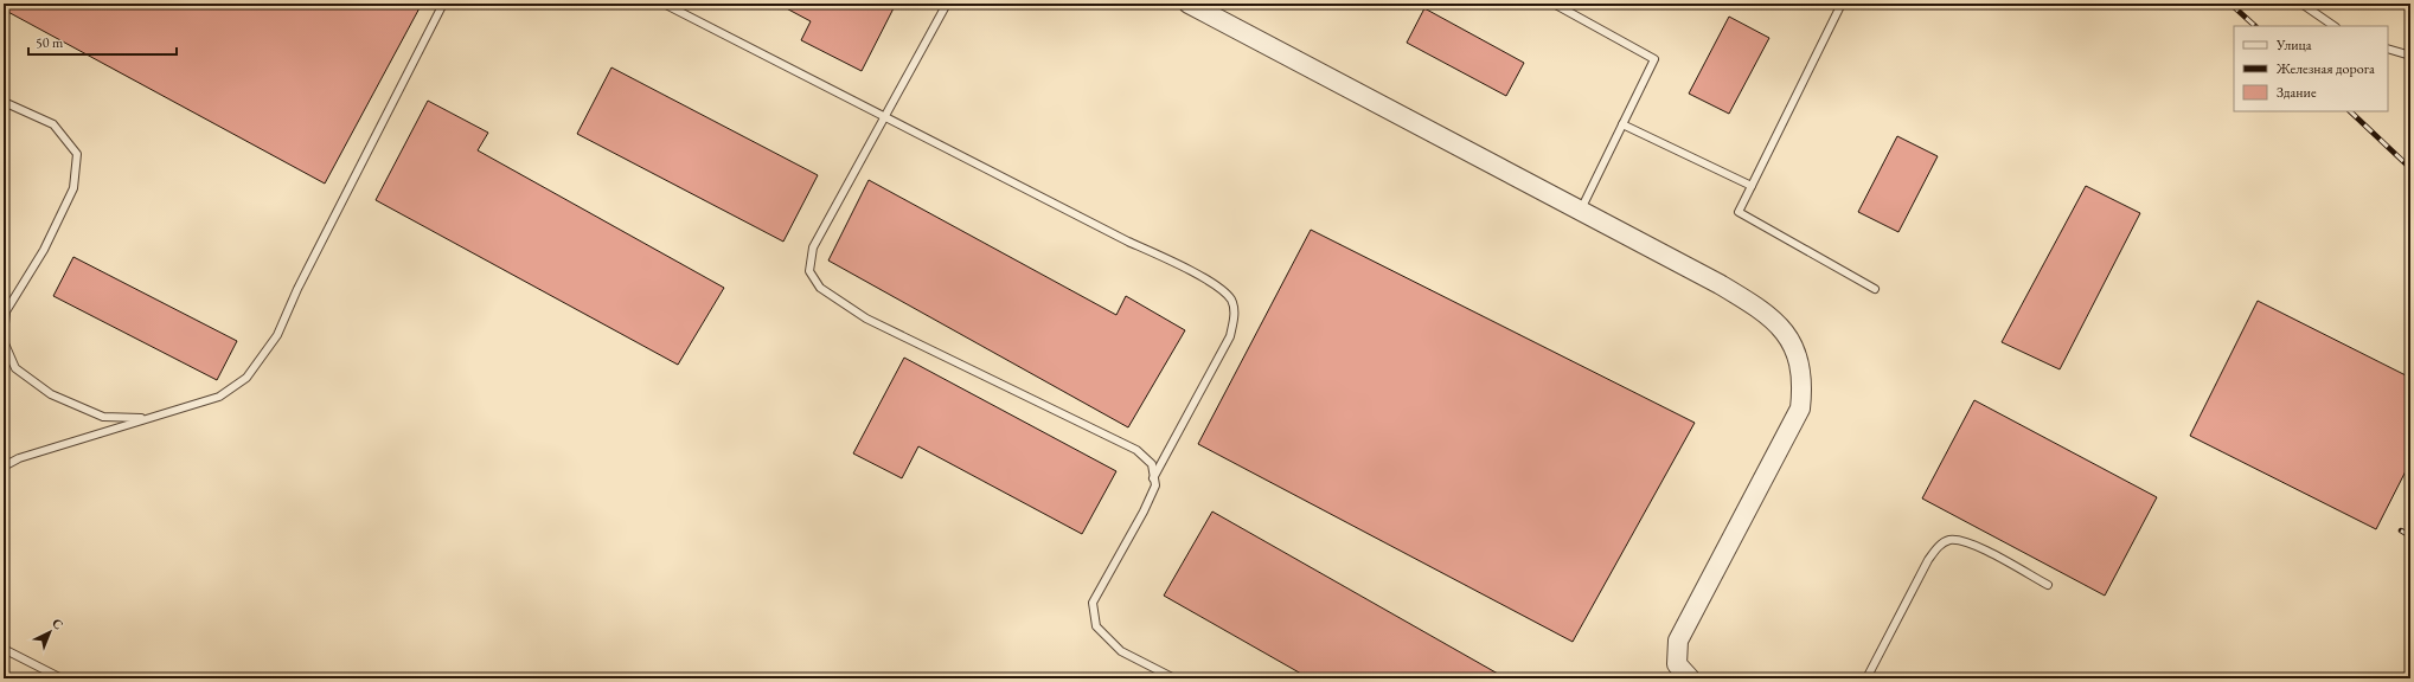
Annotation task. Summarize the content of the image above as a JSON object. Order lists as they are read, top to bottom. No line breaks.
{"legend":["Улица","Железная дорога","Здание"],"scale_bar":"50 m","north":"top right"}
